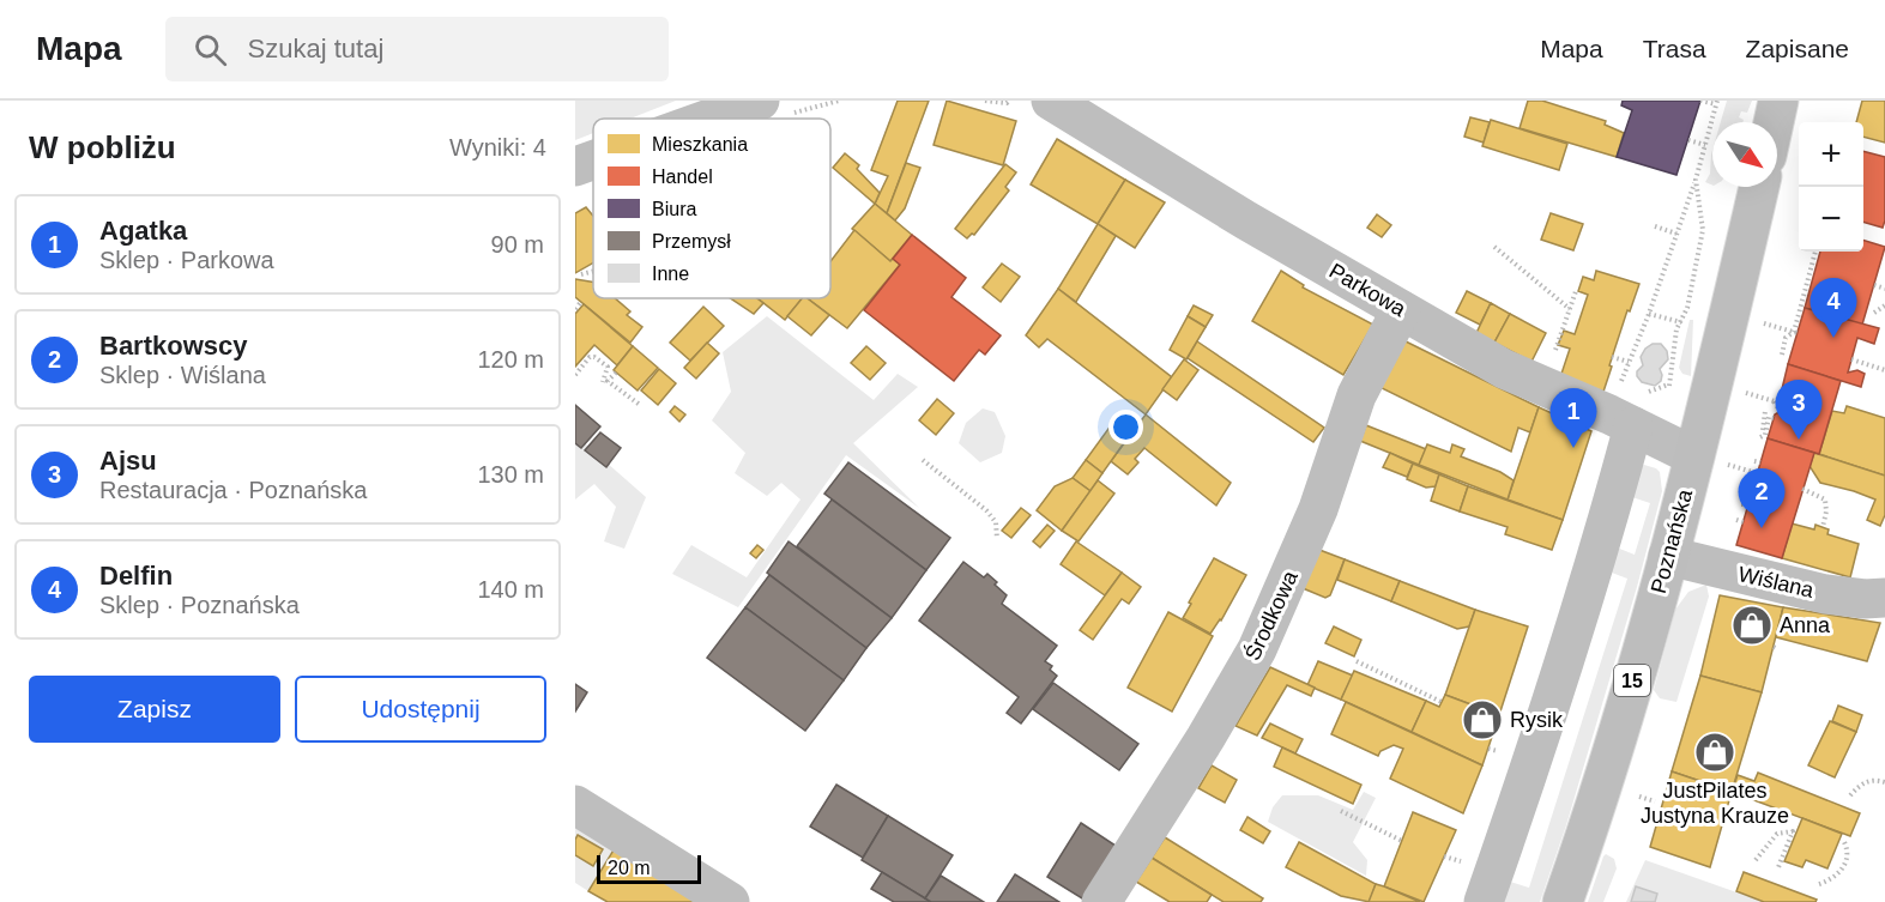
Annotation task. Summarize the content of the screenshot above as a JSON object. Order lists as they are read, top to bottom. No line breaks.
{"streets":{"main road":["Poznańska","15"],"street":["Parkowa","Wiślana","Środkowa"]},"crossings":[["Parkowa","Poznańska"],["Parkowa","Środkowa"],["Poznańska","Wiślana"]],"places":{"shop":["Anna","Rysik","JustPilates Justyna Krauze"]},"legend":["Mieszkania","Handel","Biura","Przemysł","Inne"],"scale_bar":"20 m","north":"bottom right","page":{"header":"Mapa","search":"Szukaj tutaj","nav":["Mapa","Trasa","Zapisane"],"heading":["W pobliżu","Wyniki: 4"],"map_buttons":["+","−"],"list":[{"mark":"1","name":"Agatka","note":"Sklep · Parkowa","value":"90 m"},{"mark":"2","name":"Bartkowscy","note":"Sklep · Wiślana","value":"120 m"},{"mark":"3","name":"Ajsu","note":"Restauracja · Poznańska","value":"130 m"},{"mark":"4","name":"Delfin","note":"Sklep · Poznańska","value":"140 m"}],"pins":["4","3","1","2"],"buttons":["Zapisz","Udostępnij"],"scale":"20 m"}}
